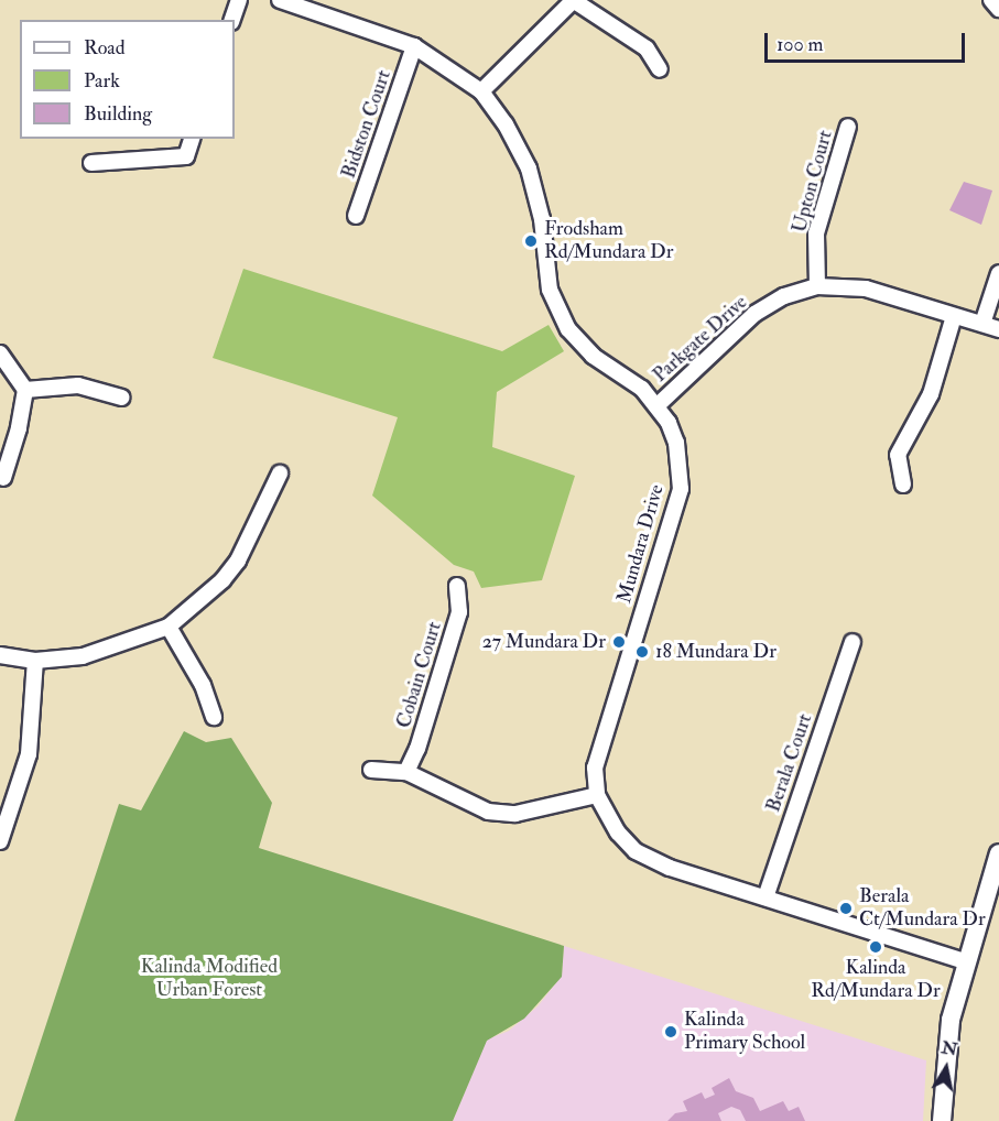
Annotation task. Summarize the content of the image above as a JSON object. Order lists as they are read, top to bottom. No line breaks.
{"streets":{"street":["Bidston Court","Upton Court","Parkgate Drive","Mundara Drive","Cobain Court","Berala Court"]},"crossings":[["Bidston Court","Mundara Drive"],["Upton Court","Parkgate Drive"],["Parkgate Drive","Mundara Drive"]],"parks":["Kalinda Modified Urban Forest"],"places":["Frodsham Rd/Mundara Dr","27 Mundara Dr","18 Mundara Dr","Berala Ct/Mundara Dr","Kalinda Rd/Mundara Dr","Kalinda Primary School"],"legend":["Road","Park","Building"],"scale_bar":"100 m","north":"top"}
